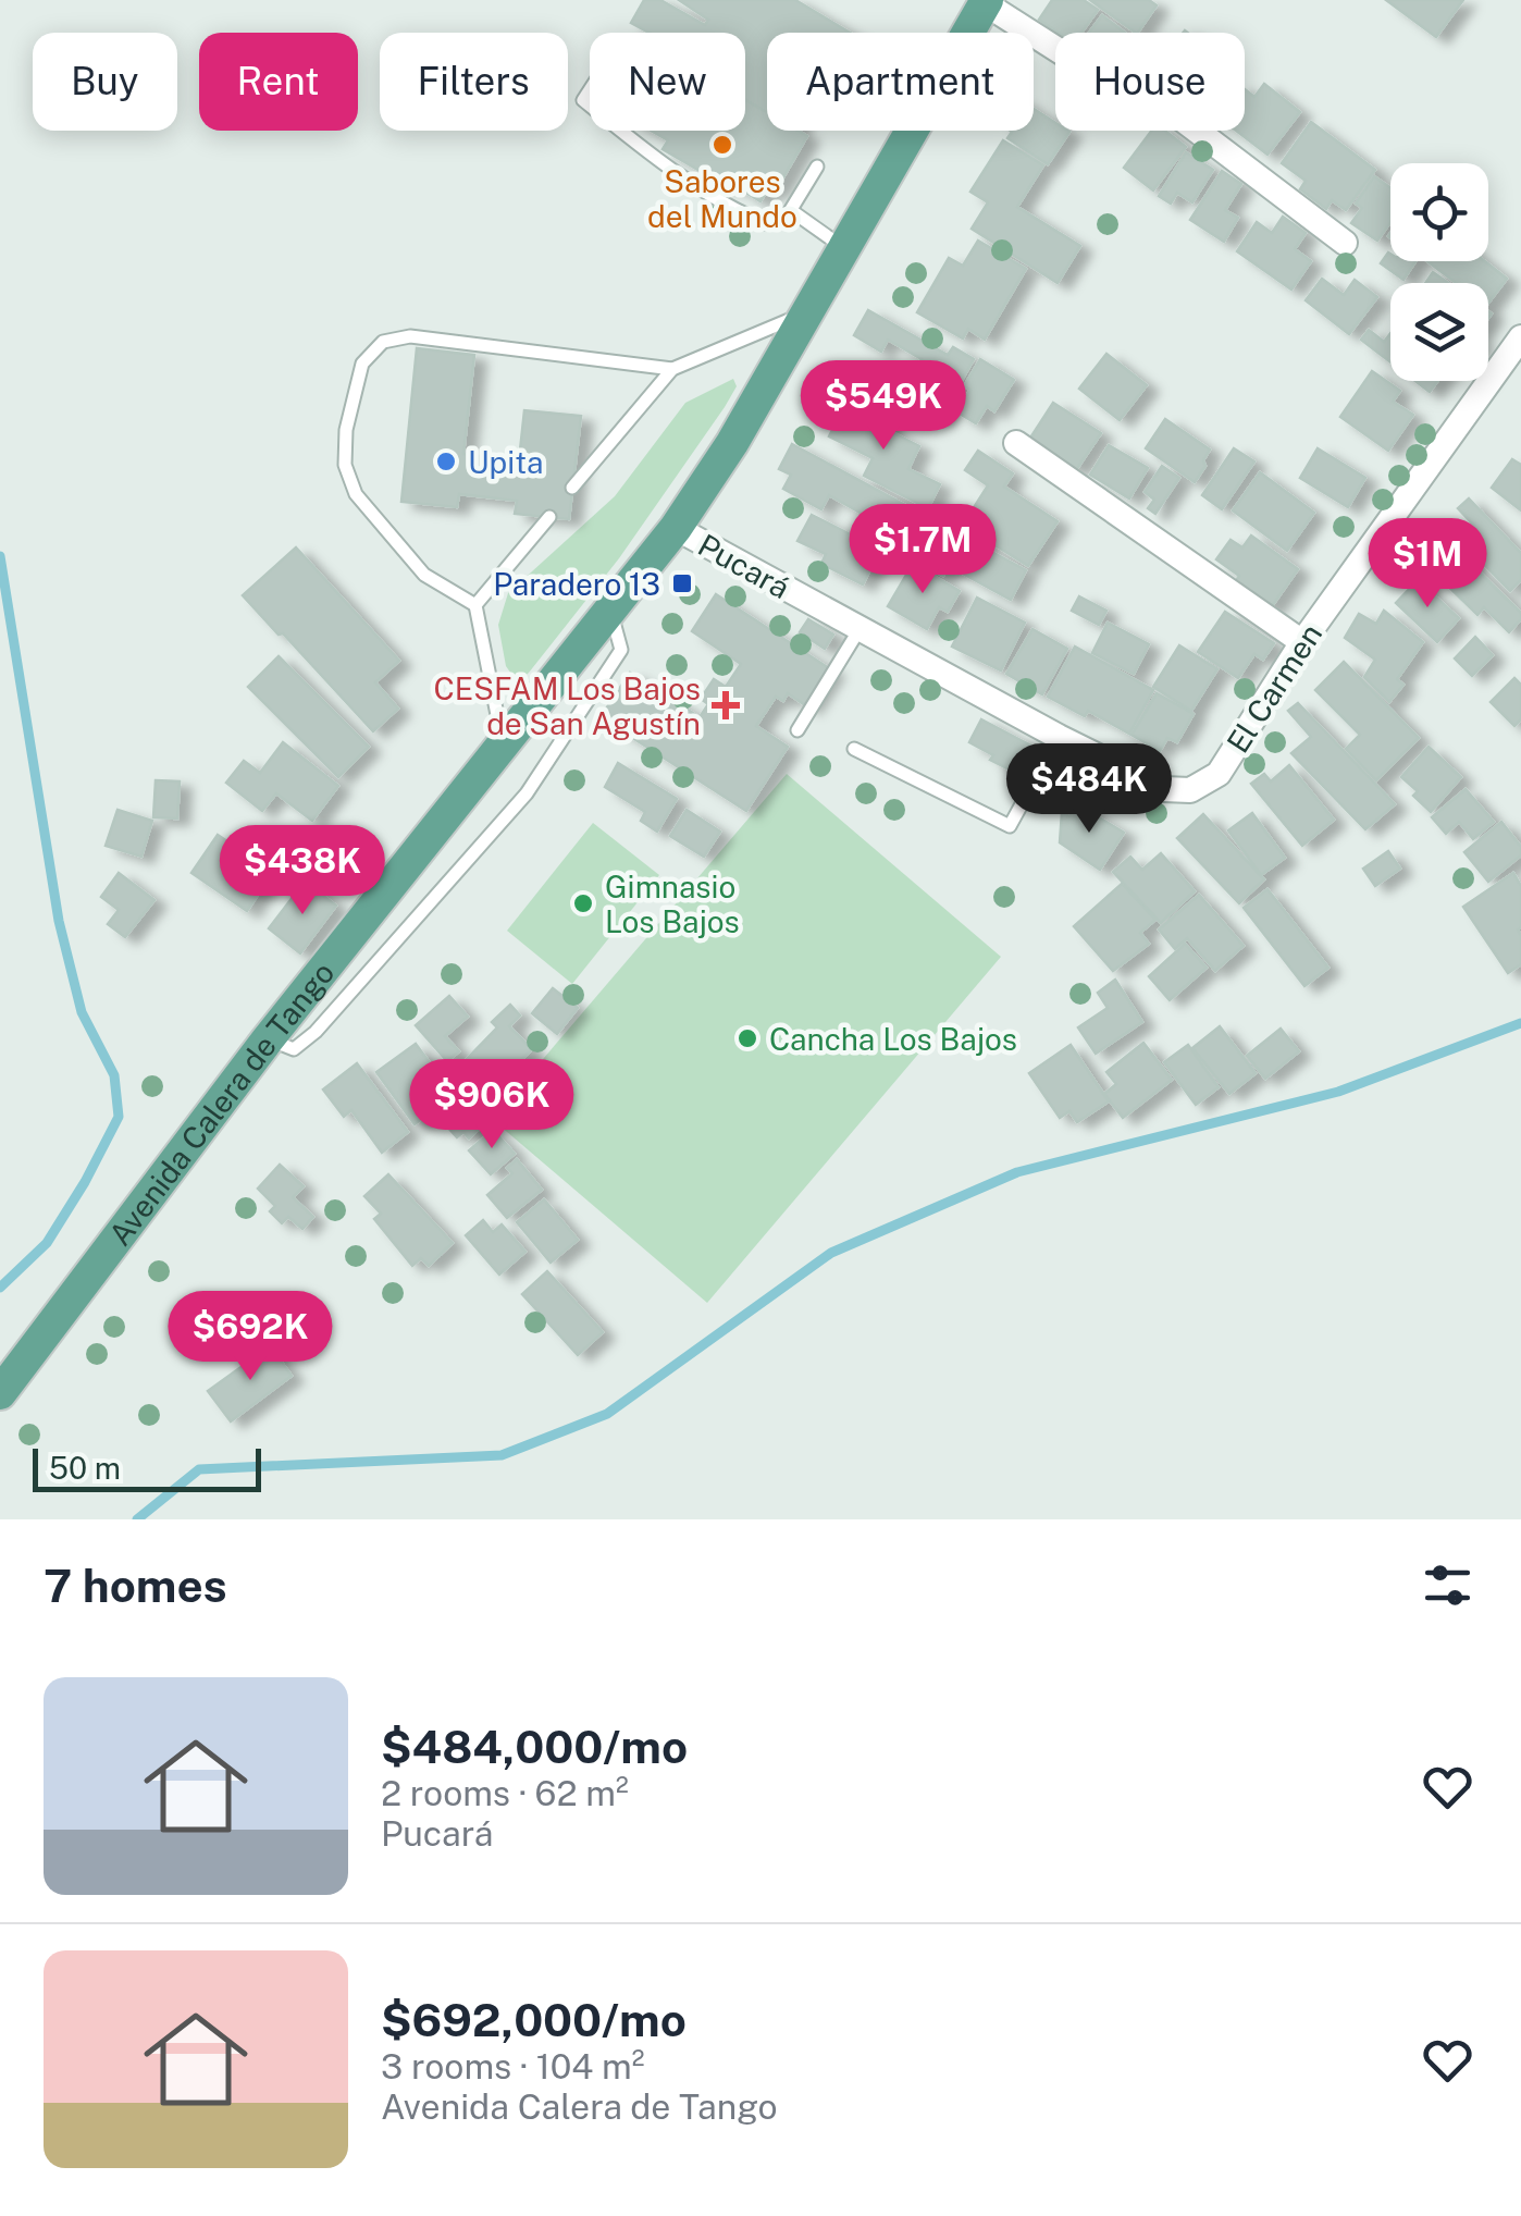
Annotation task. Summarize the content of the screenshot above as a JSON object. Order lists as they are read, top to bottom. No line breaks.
{"streets":{"main road":["Avenida Calera de Tango"],"street":["Pucará","El Carmen"]},"crossings":[["Pucará","El Carmen"],["Pucará","Avenida Calera de Tango"]],"places":{"other":["Sabores del Mundo","Upita","Gimnasio Los Bajos","Cancha Los Bajos"],"transit":["Paradero 13"],"health":["CESFAM Los Bajos de San Agustín"]},"scale_bar":"50 m","page":{"chip":["Buy","Rent","Filters","New","Apartment","House"],"price":["$549K","$1.7M","$1M","$484K","$438K","$906K","$692K"],"scale":"50 m","heading":"7 homes","list":[{"name":"$484,000/mo","note":"2 rooms · 62 m² · Pucará"},{"name":"$692,000/mo","note":"3 rooms · 104 m² · Avenida Calera de Tango"}]}}
